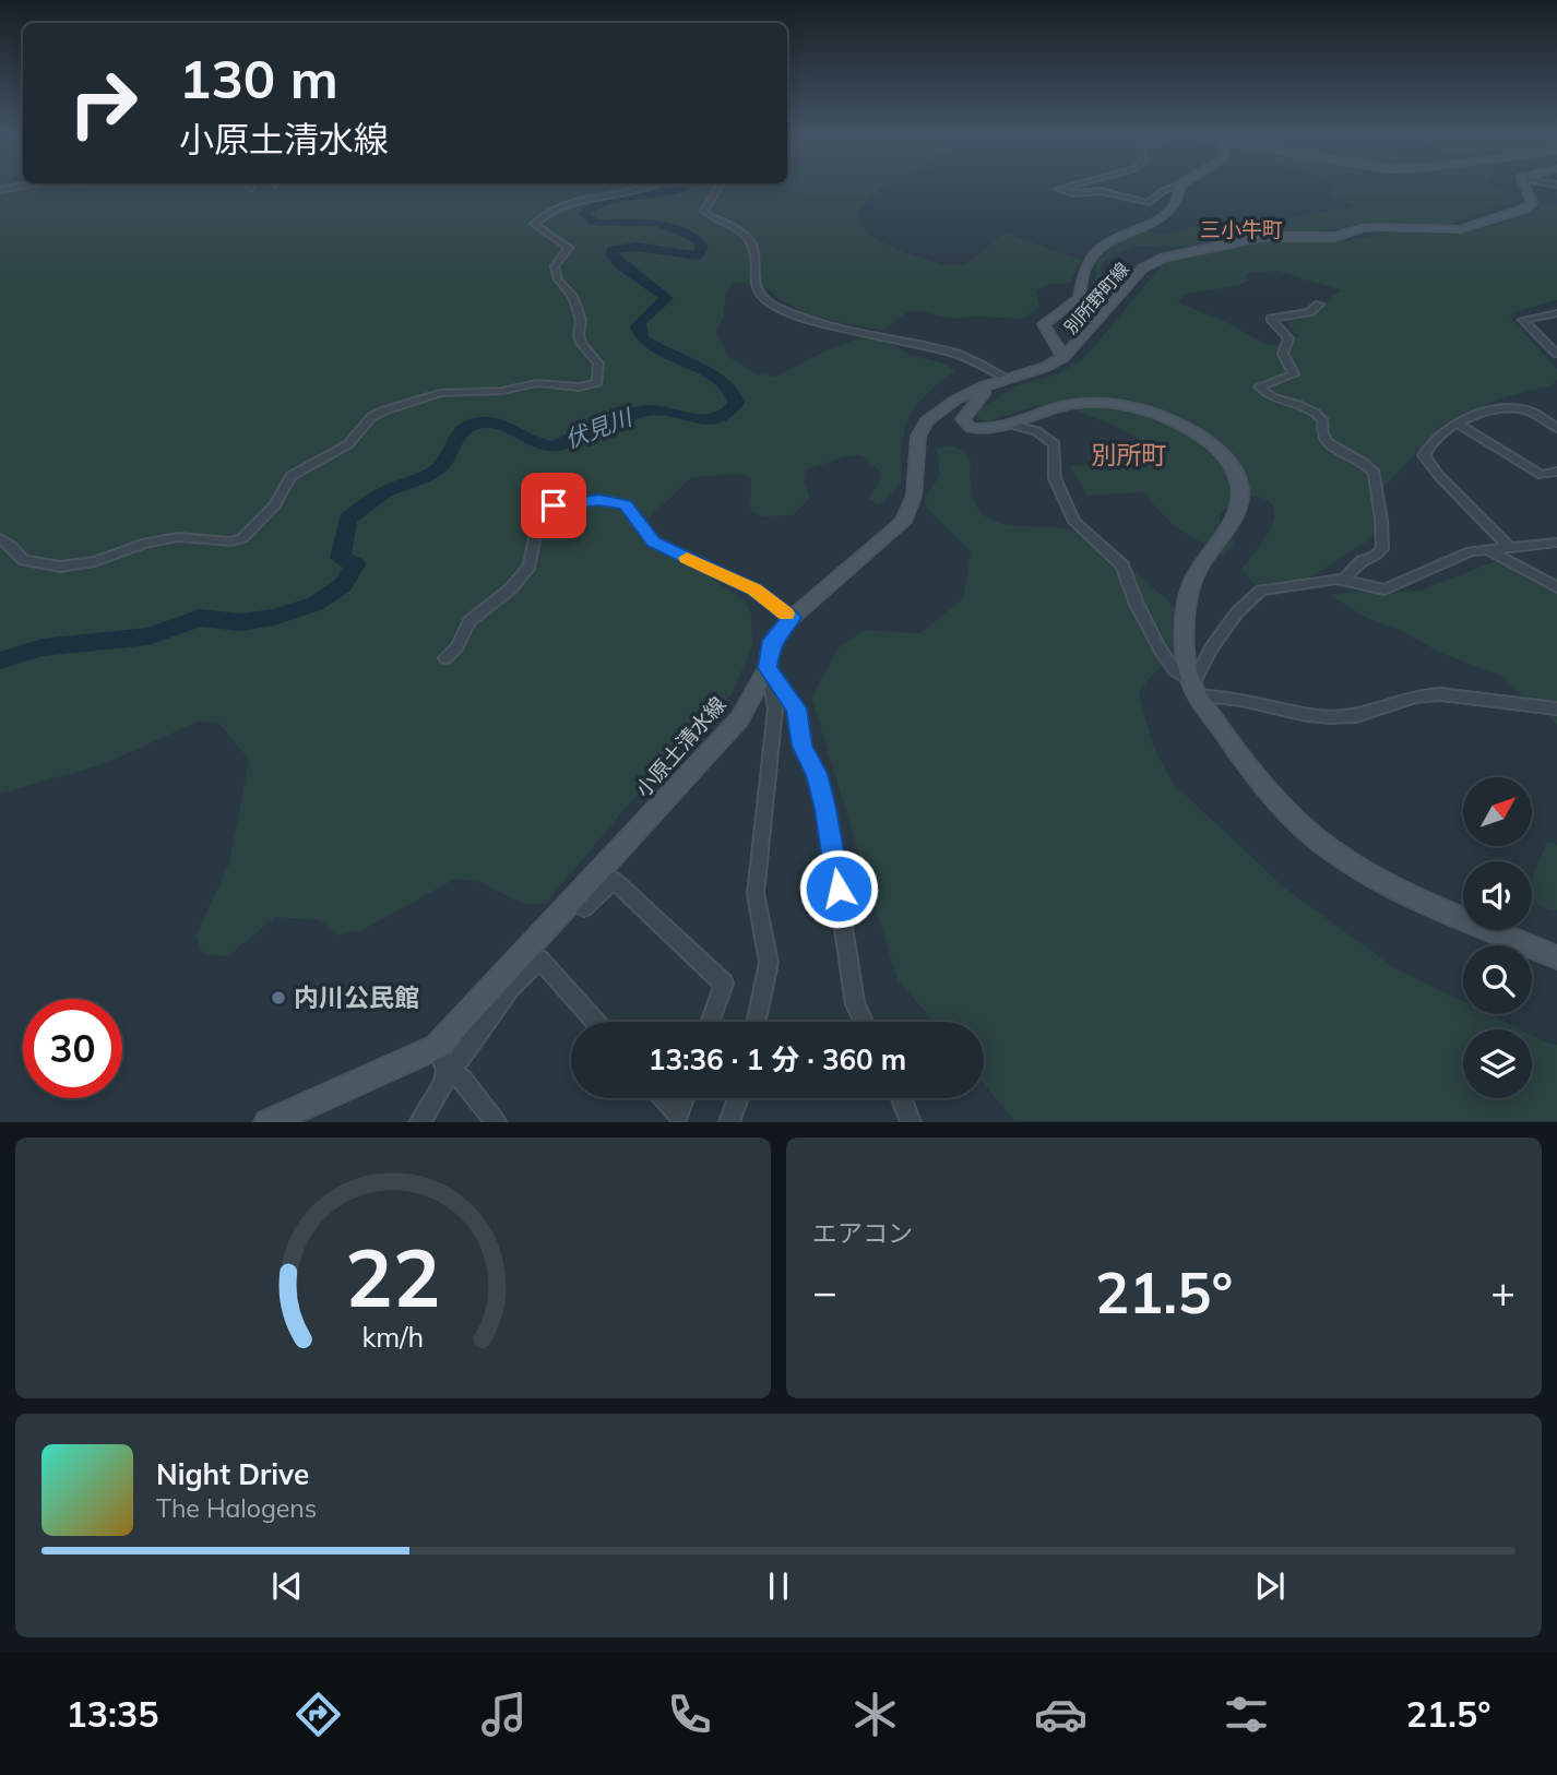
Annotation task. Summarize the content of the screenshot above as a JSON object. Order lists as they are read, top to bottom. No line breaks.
{"streets":{"main road":["別所野町線","小原土清水線"]},"crossings":[["別所野町線","小原土清水線"]],"districts":["三小牛町","別所町"],"water":["伏見川"],"places":["内川公民館"],"north":"top right","page":{"turn":["130 m","小原土清水線"],"limit":"30","trip":"13:36 · 1 分 · 360 m","tile":"エアコン","heat":["−","21.5°","+"],"song":["Night Drive","The Halogens"],"tabs":["13:35","21.5°"],"gauge":["22","km/h"]}}
